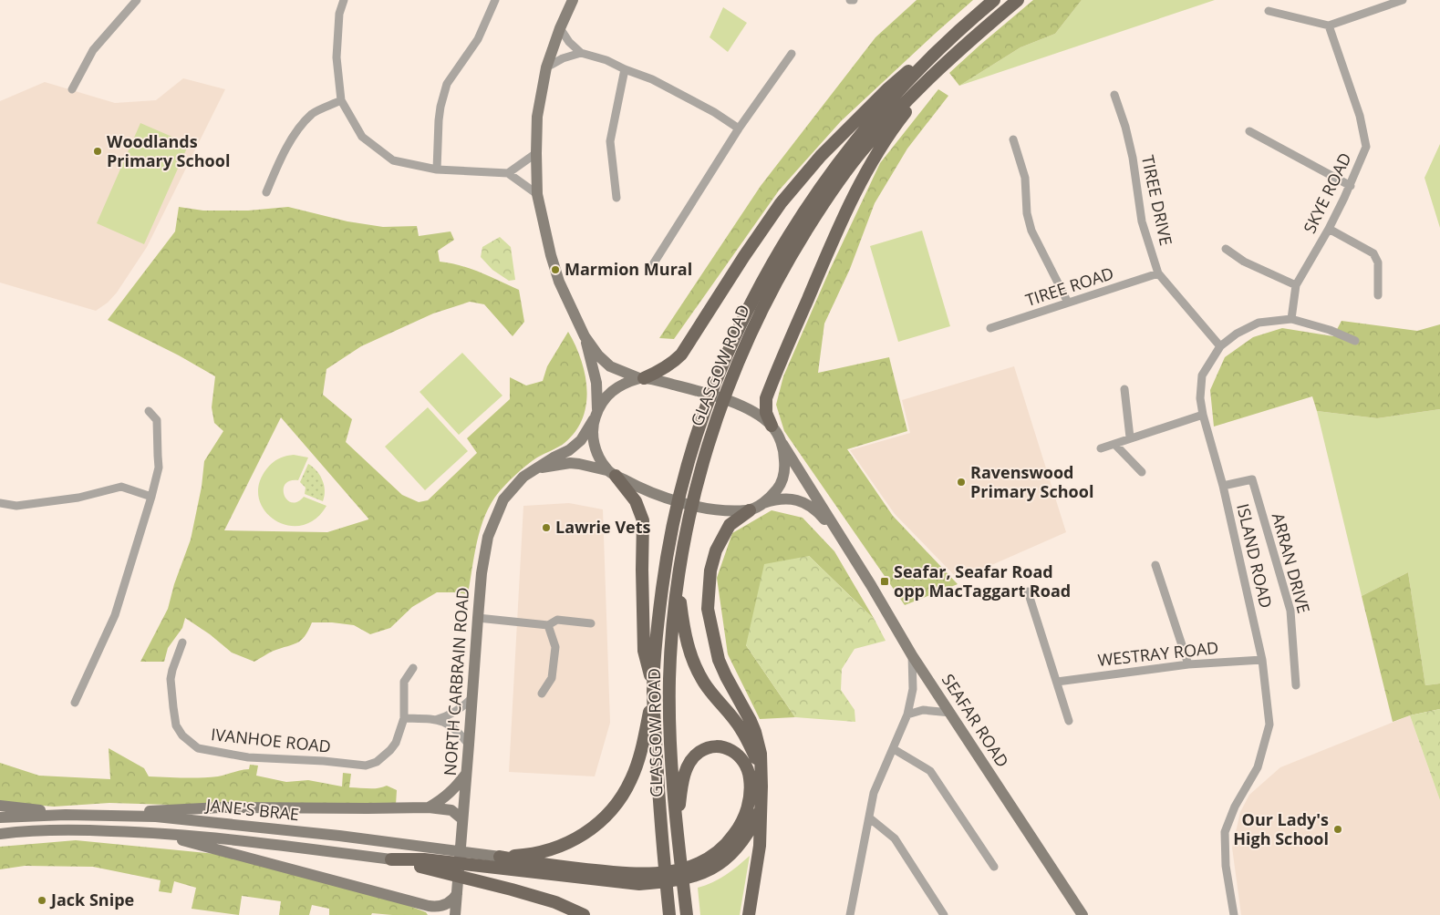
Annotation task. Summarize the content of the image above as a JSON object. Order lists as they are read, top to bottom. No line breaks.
{"streets":{"main road":["GLASGOW ROAD"],"street":["SKYE ROAD","TIREE DRIVE","TIREE ROAD","ISLAND ROAD","ARRAN DRIVE","WESTRAY ROAD","NORTH CARBRAIN ROAD","SEAFAR ROAD","IVANHOE ROAD","JANE'S BRAE"]},"crossings":[["SKYE ROAD","ISLAND ROAD"],["TIREE DRIVE","TIREE ROAD"],["TIREE DRIVE","ISLAND ROAD"],["ISLAND ROAD","ARRAN DRIVE"],["ISLAND ROAD","WESTRAY ROAD"]],"places":{"other":["Woodlands Primary School","Marmion Mural","Ravenswood Primary School","Lawrie Vets","Our Lady's High School","Jack Snipe"],"transit":["Seafar, Seafar Road opp MacTaggart Road"]}}
